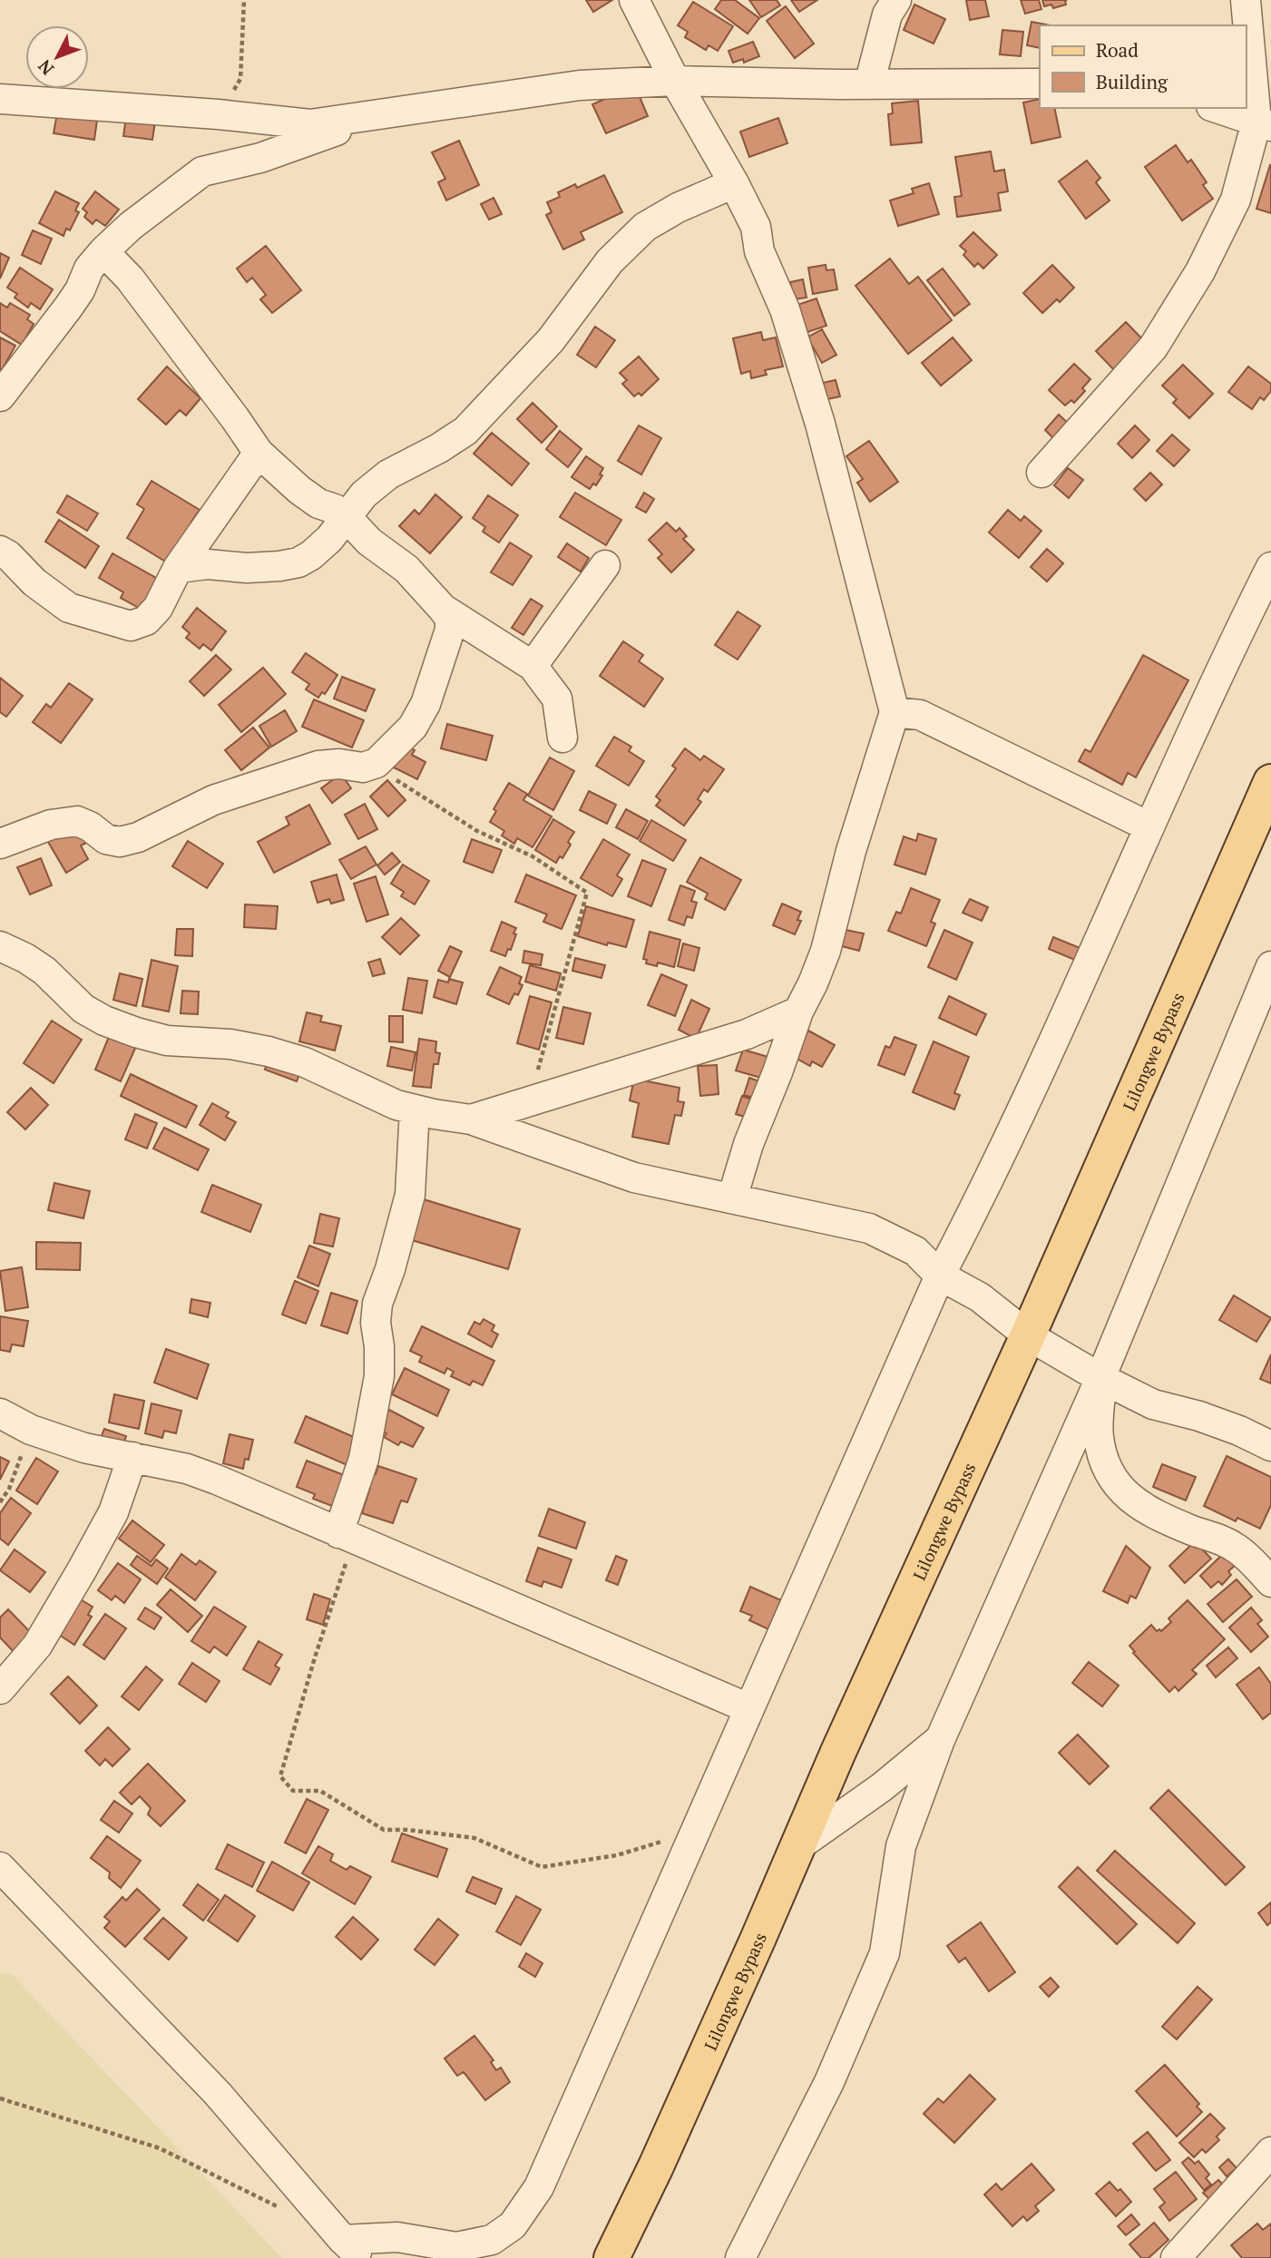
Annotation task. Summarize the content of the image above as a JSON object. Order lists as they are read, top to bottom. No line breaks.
{"streets":{"main road":["Lilongwe Bypass"]},"legend":["Road","Building"],"north":"bottom left"}
